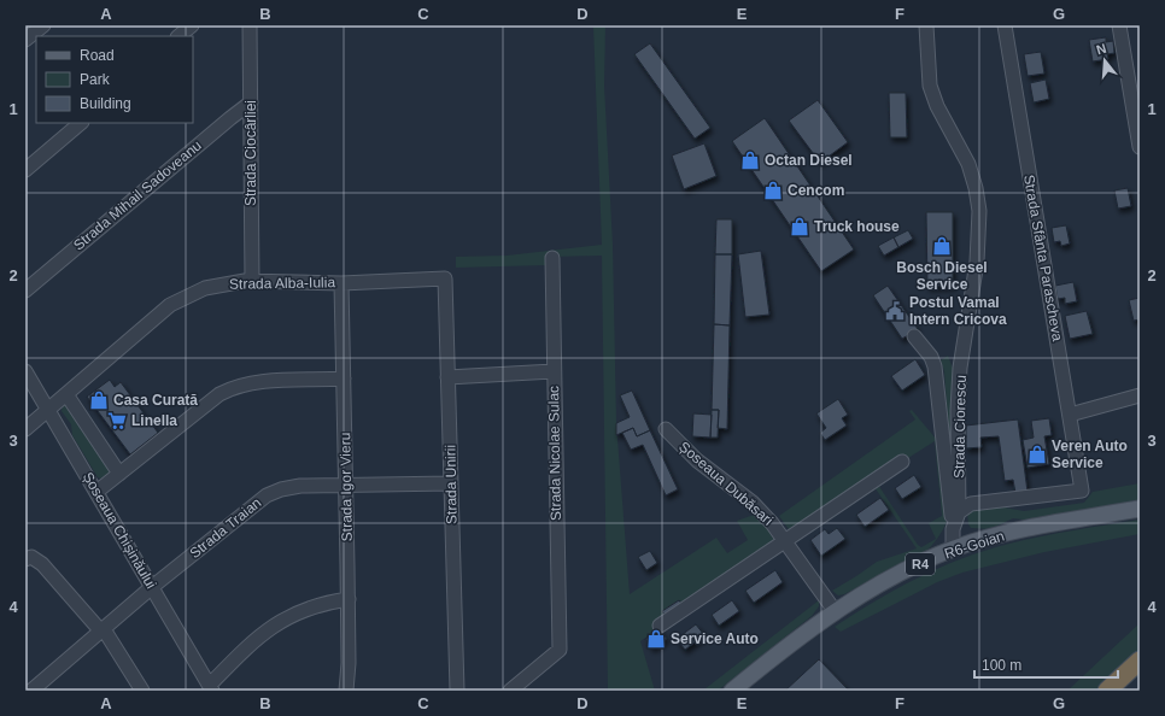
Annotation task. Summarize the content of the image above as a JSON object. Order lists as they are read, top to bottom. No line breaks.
{"streets":{"main road":["R6-Goian","R4"],"street":["Strada Ciocârliei","Strada Mihail Sadoveanu","Strada Sfânta Parascheva","Strada Alba-Iulia","Strada Ciorescu","Strada Nicolae Sulac","Șoseaua Dubăsari","Strada Unirii","Strada Igor Vieru","Strada Traian","Șoseaua Chișinăului"]},"crossings":[["Strada Ciocârliei","Strada Mihail Sadoveanu"],["Strada Ciocârliei","Strada Alba-Iulia"],["Strada Sfânta Parascheva","Strada Ciorescu"],["Strada Alba-Iulia","Strada Unirii"],["Strada Alba-Iulia","Strada Igor Vieru"],["Strada Alba-Iulia","Șoseaua Chișinăului"],["Strada Ciorescu","R6-Goian"],["Șoseaua Dubăsari","R6-Goian"],["Strada Unirii","Strada Traian"],["Strada Igor Vieru","Strada Traian"],["Strada Traian","Șoseaua Chișinăului"]],"places":{"shop":["Octan Diesel","Cencom","Truck house","Bosch Diesel Service","Casa Curată","Veren Auto Service","Service Auto"],"public building":["Postul Vamal Intern Cricova"],"supermarket":["Linella"]},"legend":["Road","Park","Building"],"scale_bar":"100 m","north":"top","grid":{"columns":["A","B","C","D","E","F","G"],"rows":["1","2","3","4"]}}
